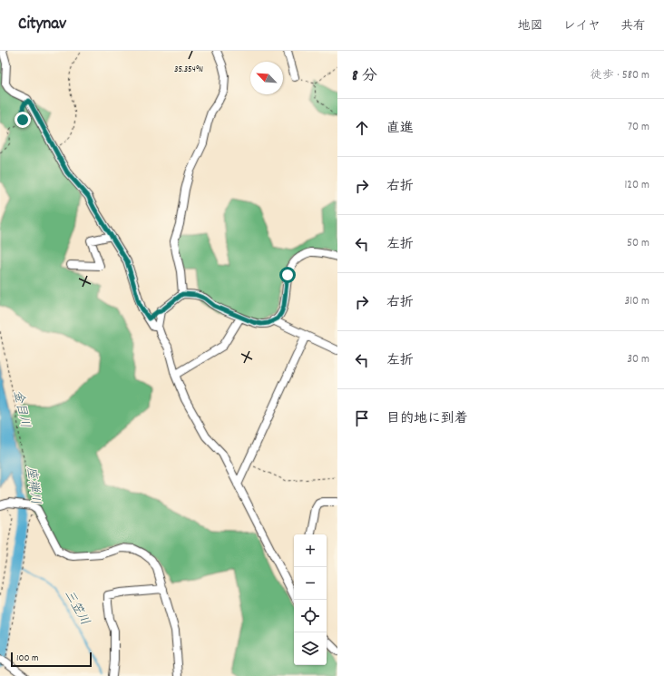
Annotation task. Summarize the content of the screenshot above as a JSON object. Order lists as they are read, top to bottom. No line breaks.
{"water":["金目川","座禅川","三笠川"],"scale_bar":"100 m","north":"top left","page":{"header":"Citynav","nav":["地図","レイヤ","共有"],"heading":["8 分","徒歩 · 580 m"],"list":[["直進","70 m"],["右折","120 m"],["左折","50 m"],["右折","310 m"],["左折","30 m"],"目的地に到着"],"map_buttons":["+","−"],"scale":"100 m"},"coordinates":["35.354°N"]}
